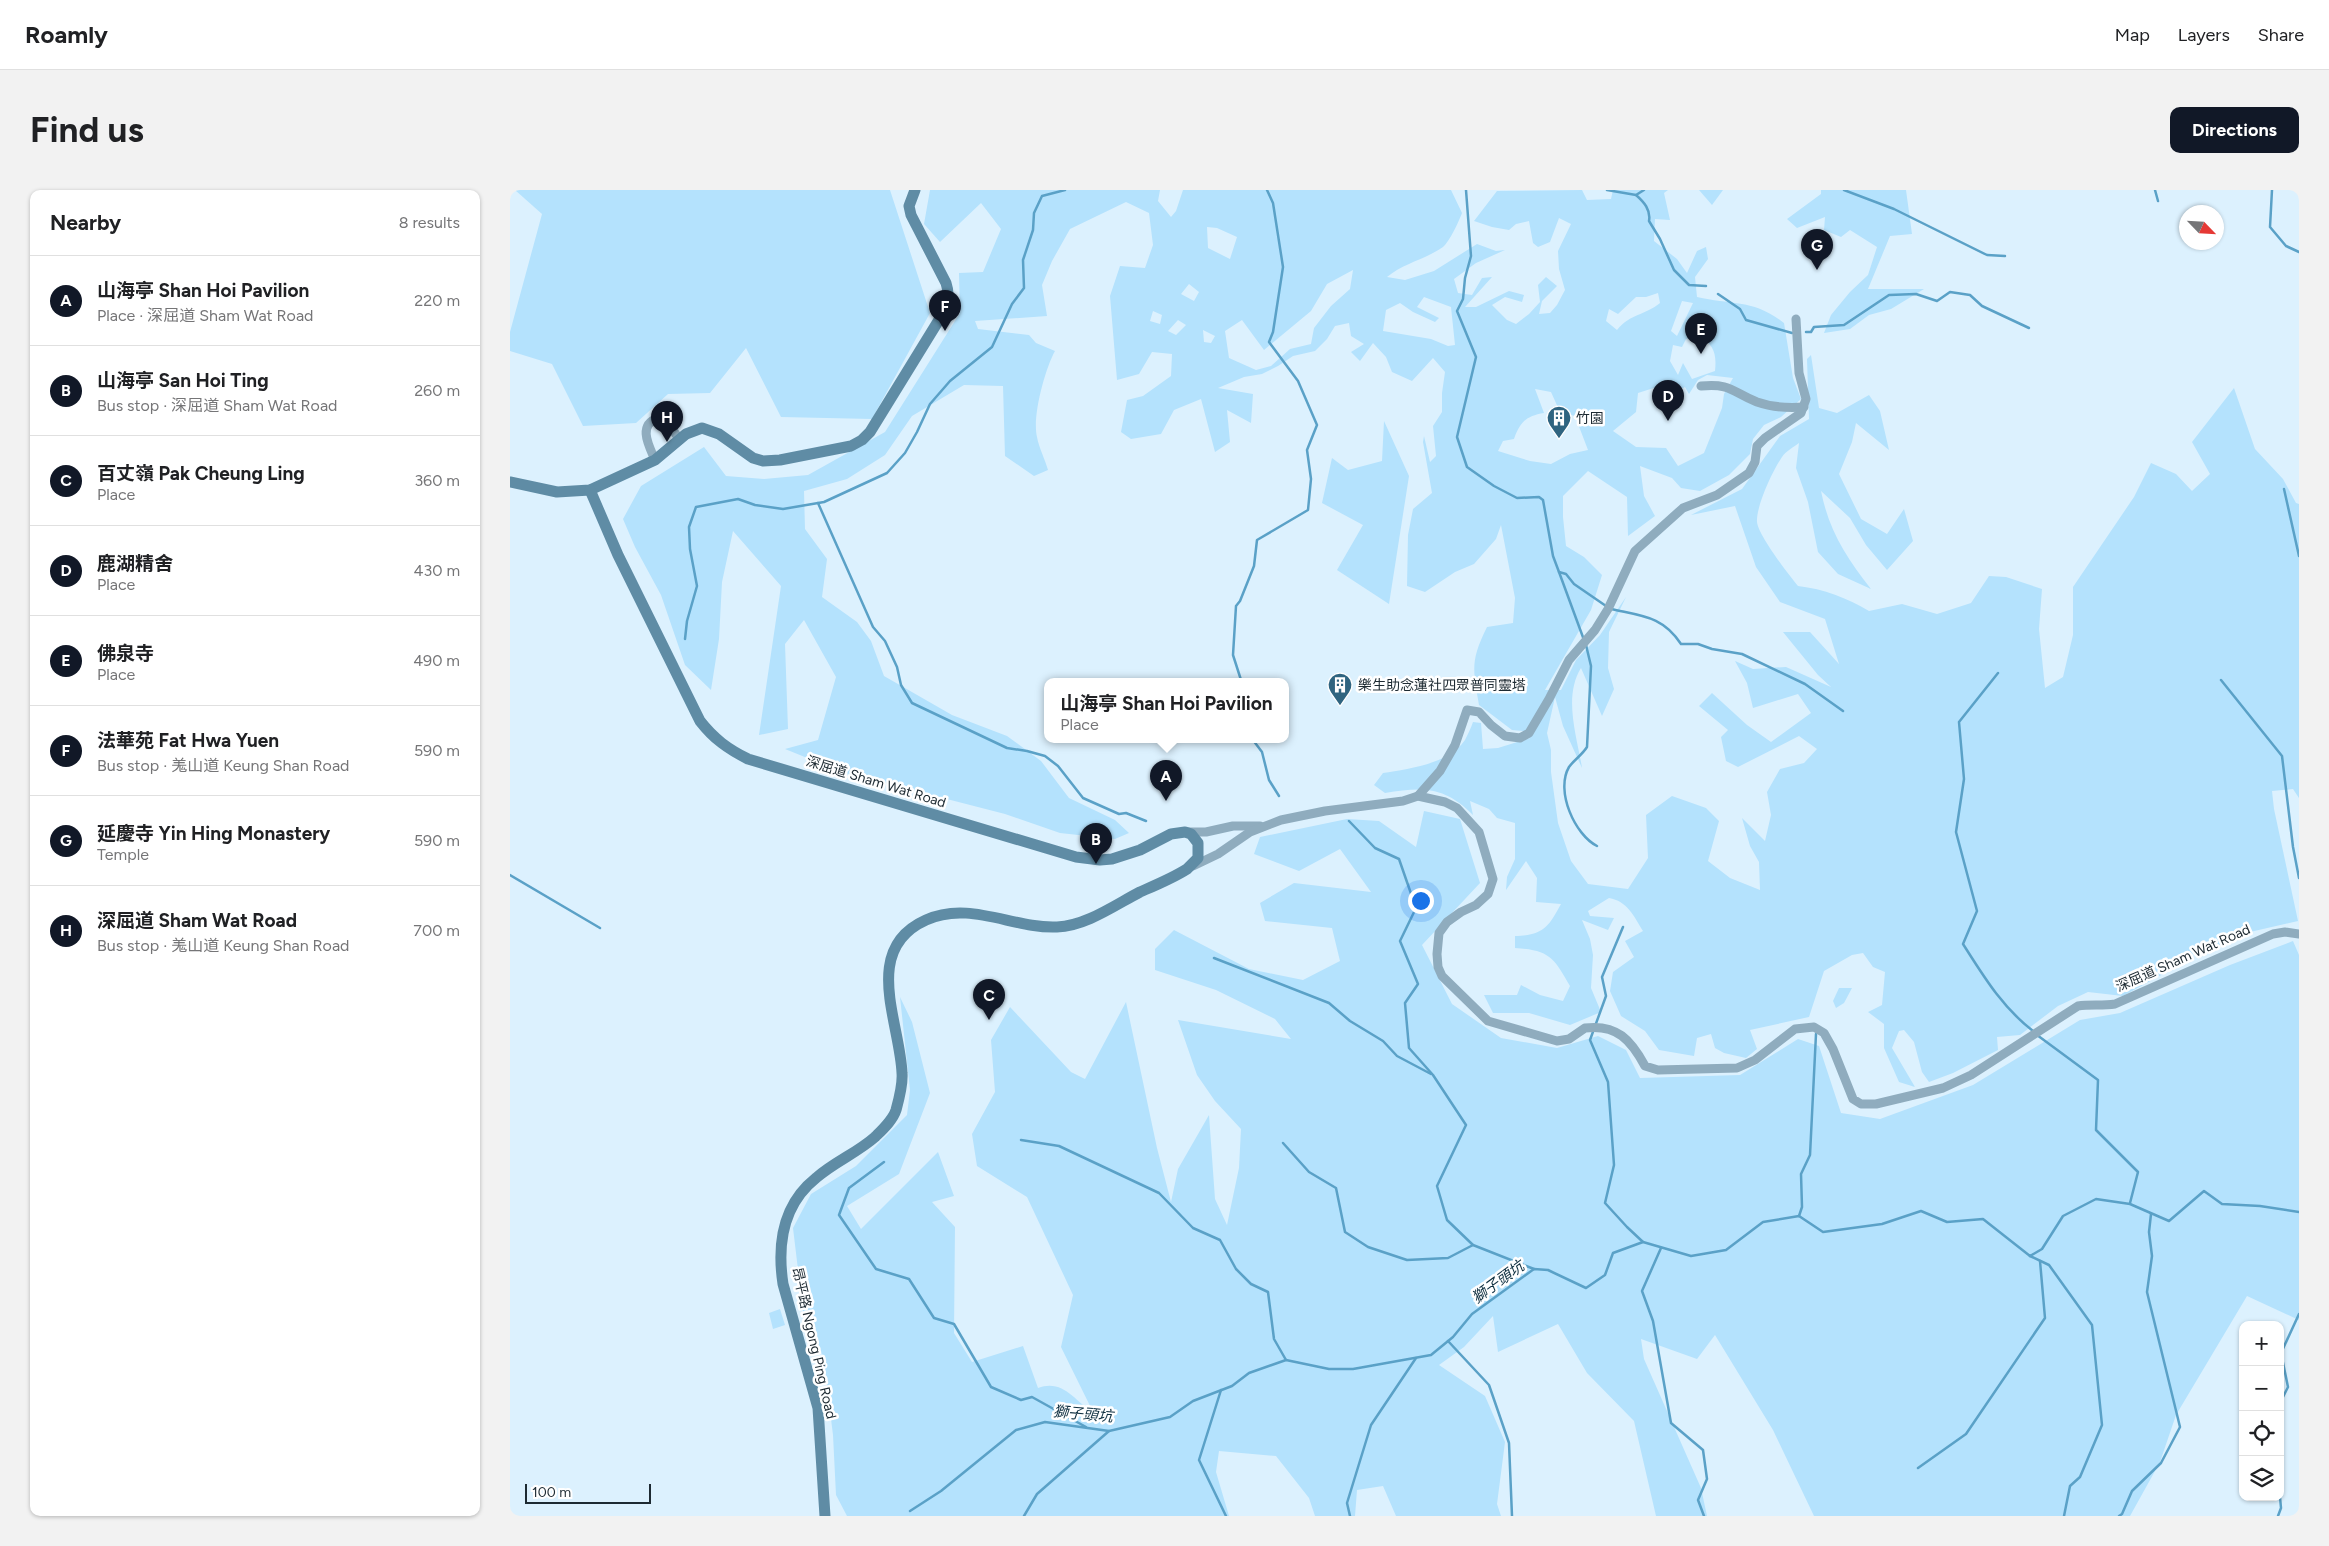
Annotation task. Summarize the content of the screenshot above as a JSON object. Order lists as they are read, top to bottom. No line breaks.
{"streets":{"main road":["深屈道 Sham Wat Road","昂平路 Ngong Ping Road"]},"crossings":[["深屈道 Sham Wat Road","昂平路 Ngong Ping Road"]],"water":["獅子頭坑"],"places":{"building":["竹園","樂生助念蓮社四眾普同靈塔"]},"scale_bar":"100 m","north":"bottom right","page":{"header":"Roamly","nav":["Map","Layers","Share"],"buttons":"Directions","title":"Find us","heading":["Nearby","8 results"],"pins":["G","F","E","D","H","A","B","C"],"list":[{"mark":"A","name":"山海亭 Shan Hoi Pavilion","note":"Place · 深屈道 Sham Wat Road","value":"220 m"},{"mark":"B","name":"山海亭 San Hoi Ting","note":"Bus stop · 深屈道 Sham Wat Road","value":"260 m"},{"mark":"C","name":"百丈嶺 Pak Cheung Ling","note":"Place","value":"360 m"},{"mark":"D","name":"鹿湖精舍","note":"Place","value":"430 m"},{"mark":"E","name":"佛泉寺","note":"Place","value":"490 m"},{"mark":"F","name":"法華苑 Fat Hwa Yuen","note":"Bus stop · 羗山道 Keung Shan Road","value":"590 m"},{"mark":"G","name":"延慶寺 Yin Hing Monastery","note":"Temple","value":"590 m"},{"mark":"H","name":"深屈道 Sham Wat Road","note":"Bus stop · 羗山道 Keung Shan Road","value":"700 m"}],"popup":["山海亭 Shan Hoi Pavilion","Place"],"map_buttons":["+","−"],"scale":"100 m"}}
